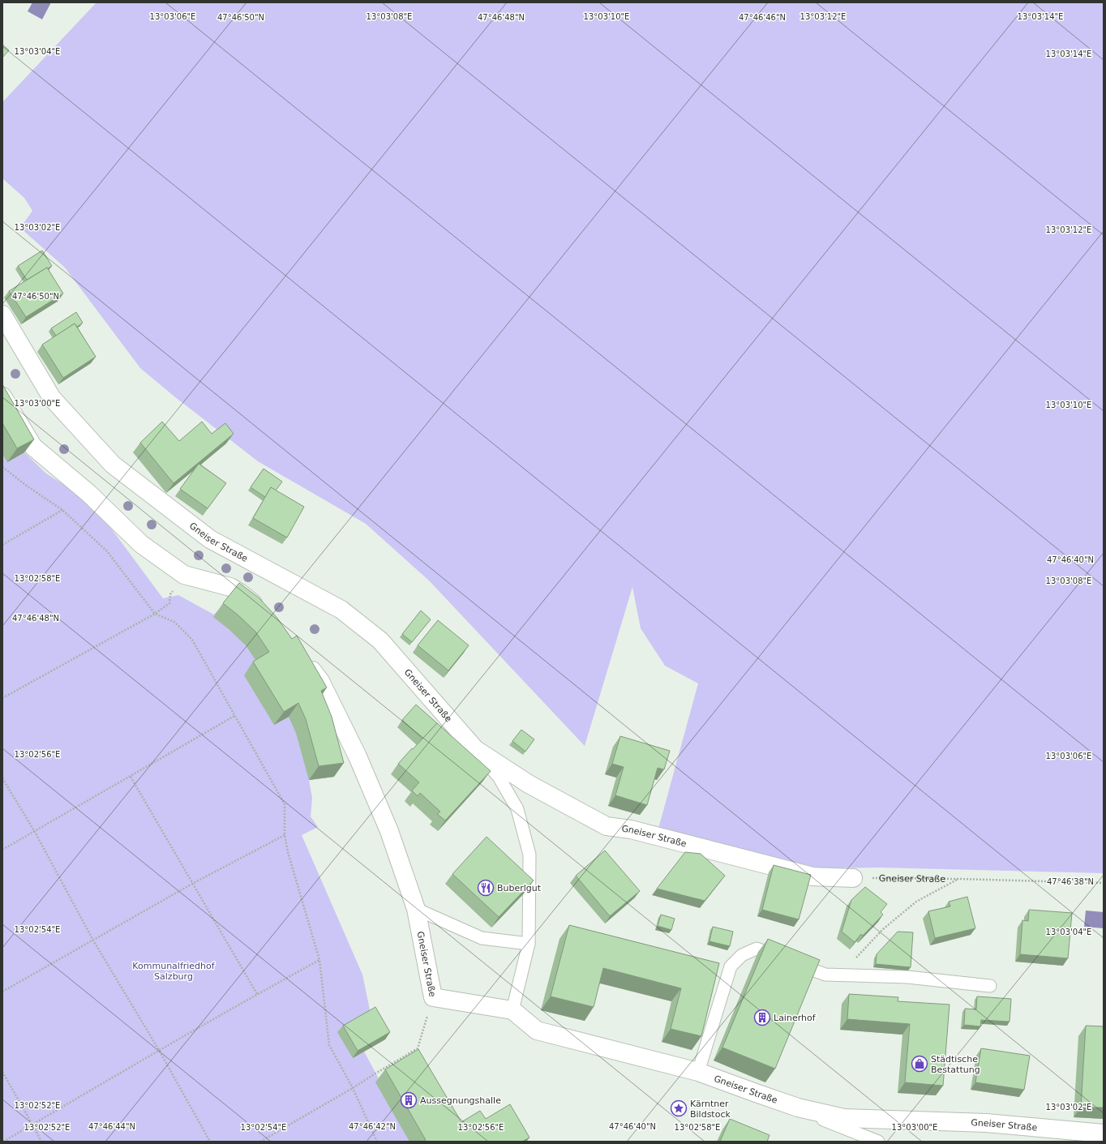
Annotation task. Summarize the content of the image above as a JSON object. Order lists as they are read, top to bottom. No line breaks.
{"streets":{"street":["Gneiser Straße"]},"parks":["Kommunalfriedhof Salzburg"],"places":{"restaurant":["Buberlgut"],"building":["Lainerhof","Aussegnungshalle"],"shop":["Städtische Bestattung"],"place":["Kärntner Bildstock"]},"coordinates":["13°03'06\"E","13°03'08\"E","13°03'10\"E","13°03'12\"E","13°03'14\"E","47°46'50\"N","47°46'48\"N","47°46'46\"N","13°03'04\"E","13°03'02\"E","13°03'00\"E","47°46'40\"N","13°02'58\"E","13°02'56\"E","47°46'38\"N","13°02'54\"E","13°02'52\"E","47°46'44\"N","47°46'42\"N"]}
